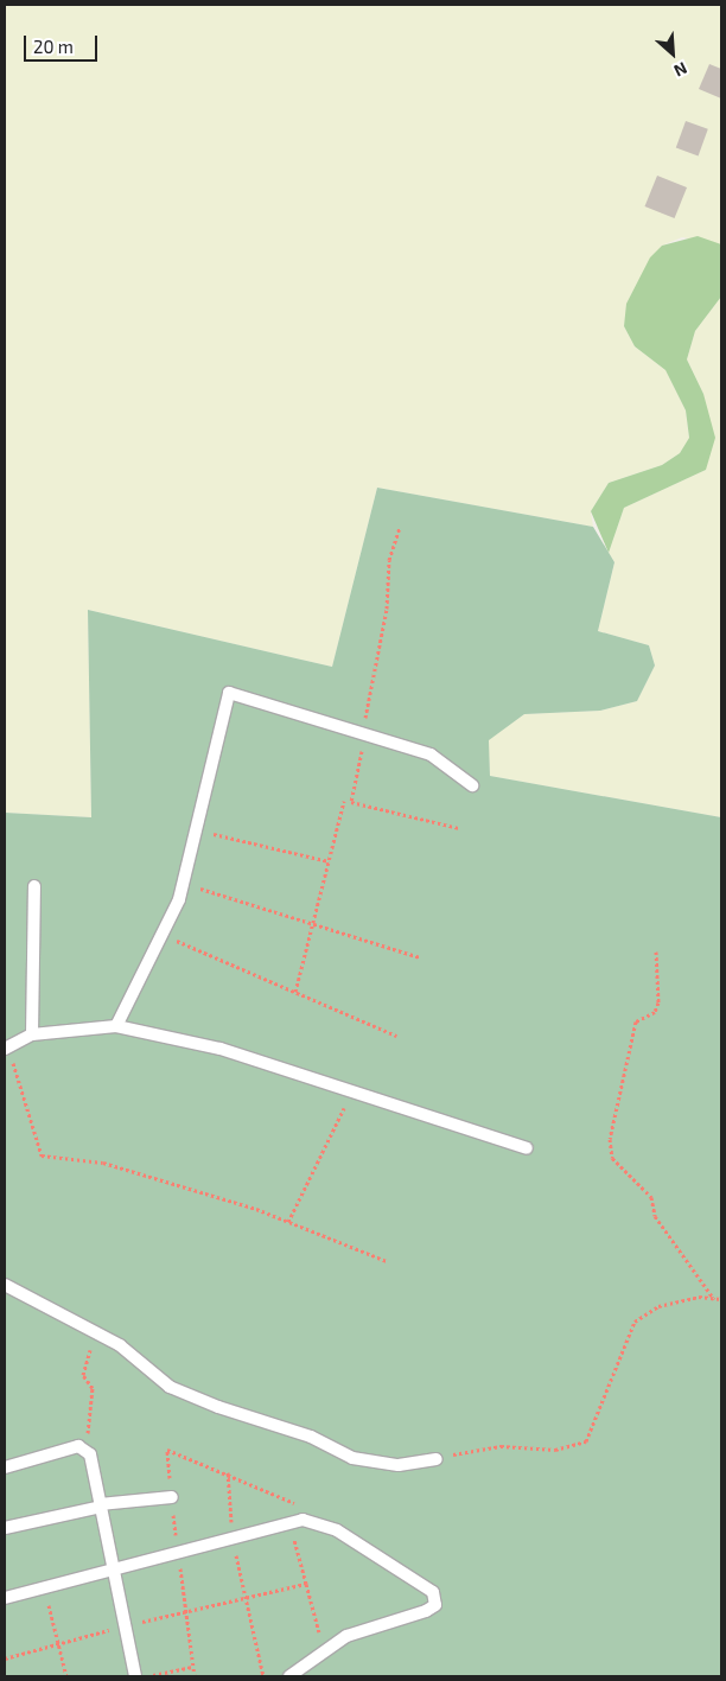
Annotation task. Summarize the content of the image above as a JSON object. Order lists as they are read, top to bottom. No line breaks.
{"scale_bar":"20 m","north":"bottom right"}
